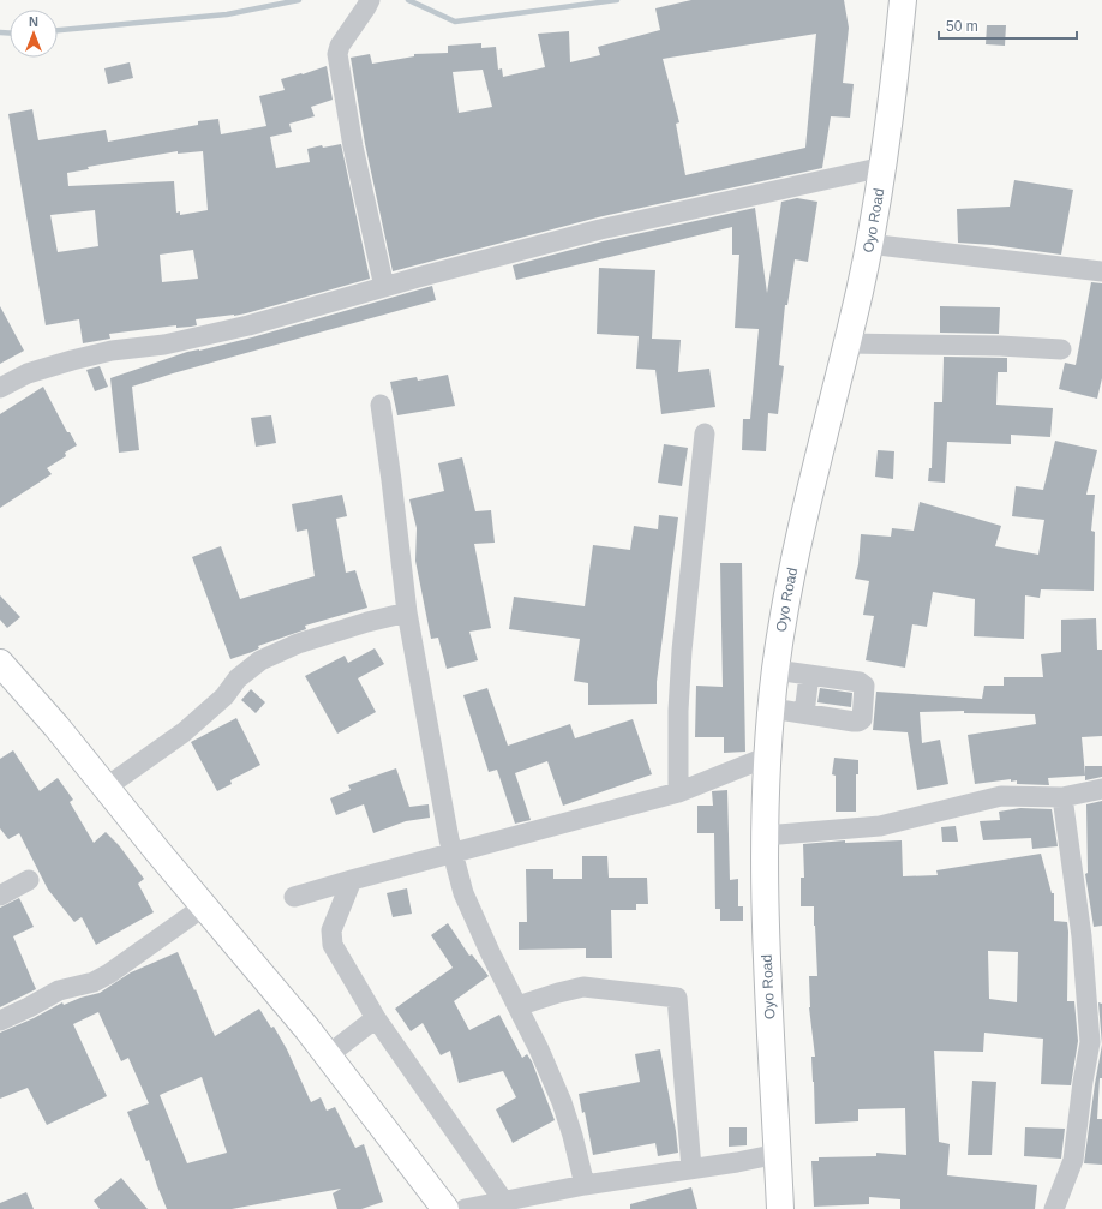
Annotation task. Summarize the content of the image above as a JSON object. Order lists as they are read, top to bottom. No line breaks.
{"streets":{"main road":["Oyo Road"]},"scale_bar":"50 m","north":"top"}
